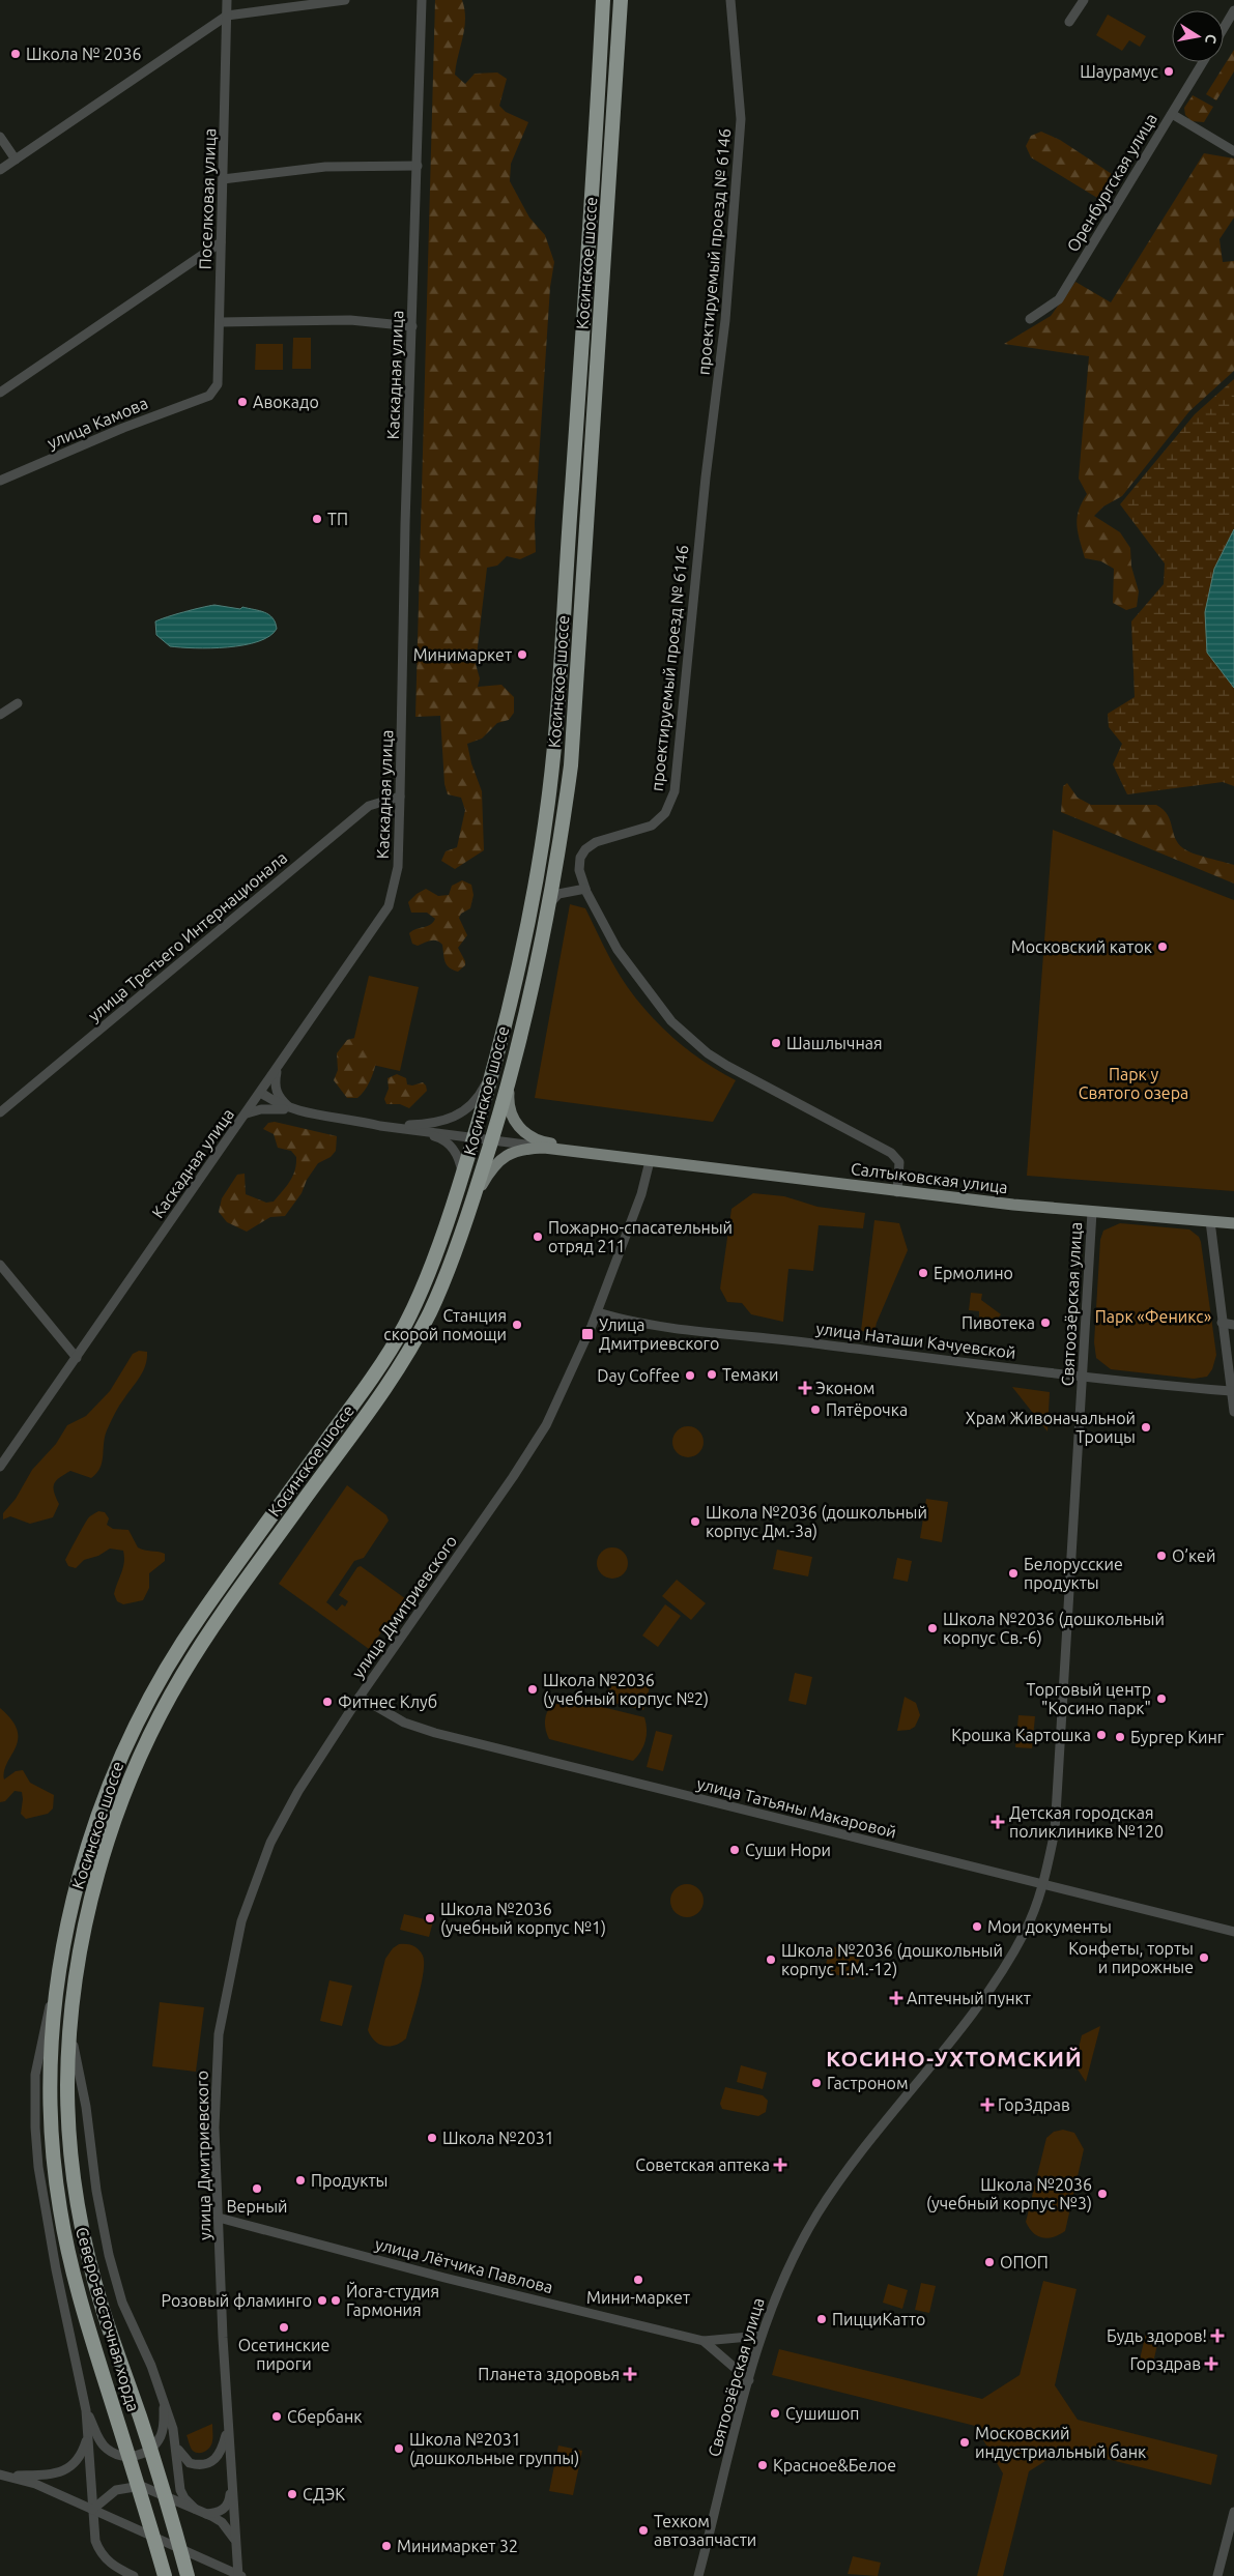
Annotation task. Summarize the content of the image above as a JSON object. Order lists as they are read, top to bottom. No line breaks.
{"streets":{"highway":["Косинское шоссе","Северо-восточная хорда"],"main road":["Салтыковская улица"],"street":["Оренбургская улица","Поселковая улица","проектируемый проезд № 6146","Каскадная улица","улица Камова","улица Третьего Интернационала","Святоозёрская улица","улица Наташи Качуевской","улица Дмитриевского","улица Татьяны Макаровой","улица Лётчика Павлова"]},"crossings":[["Поселковая улица","улица Камова"],["проектируемый проезд № 6146","Салтыковская улица"],["Косинское шоссе","Салтыковская улица"],["Косинское шоссе","Северо-восточная хорда"],["Каскадная улица","улица Третьего Интернационала"],["Каскадная улица","Салтыковская улица"],["Салтыковская улица","Святоозёрская улица"],["Салтыковская улица","улица Дмитриевского"],["Святоозёрская улица","улица Наташи Качуевской"],["Святоозёрская улица","улица Татьяны Макаровой"],["Святоозёрская улица","улица Лётчика Павлова"],["улица Наташи Качуевской","улица Дмитриевского"],["улица Дмитриевского","улица Татьяны Макаровой"],["улица Дмитриевского","улица Лётчика Павлова"]],"districts":["КОСИНО-УХТОМСКИЙ"],"parks":["Парк у Святого озера","Парк «Феникс»"],"places":{"other":["Школа № 2036","Шаурамус","Авокадо","ТП","Минимаркет","Московский каток","Шашлычная","Пожарно-спасательный отряд 211","Ермолино","Пивотека","Станция скорой помощи","Темаки","Day Coffee","Пятёрочка","Храм Живоначальной Троицы","Школа №2036 (дошкольный корпус Дм.-3а)","О’кей","Белорусские продукты","Школа №2036 (дошкольный корпус Св.-6)","Школа №2036 (учебный корпус №2)","Торговый центр \"Косино парк\"","Фитнес Клуб","Крошка Картошка","Бургер Кинг","Суши Нори","Школа №2036 (учебный корпус №1)","Мои документы","Конфеты, торты и пирожные","Школа №2036 (дошкольный корпус Т.М.-12)","Гастроном","Школа №2031","Продукты","Верный","Школа №2036 (учебный корпус №3)","ОПОП","Мини-маркет","Розовый фламинго","Йога-студия Гармония","ПицциКатто","Осетинские пироги","Сушишоп","Сбербанк","Московский индустриальный банк","Школа №2031 (дошкольные группы)","Красное&Белое","СДЭК","Техком автозапчасти","Минимаркет 32"],"transit":["Улица Дмитриевского"],"health":["Эконом","Детская городская поликлиникв №120","Аптечный пункт","ГорЗдрав","Советская аптека","Будь здоров!","Горздрав","Планета здоровья"]},"north":"right"}
